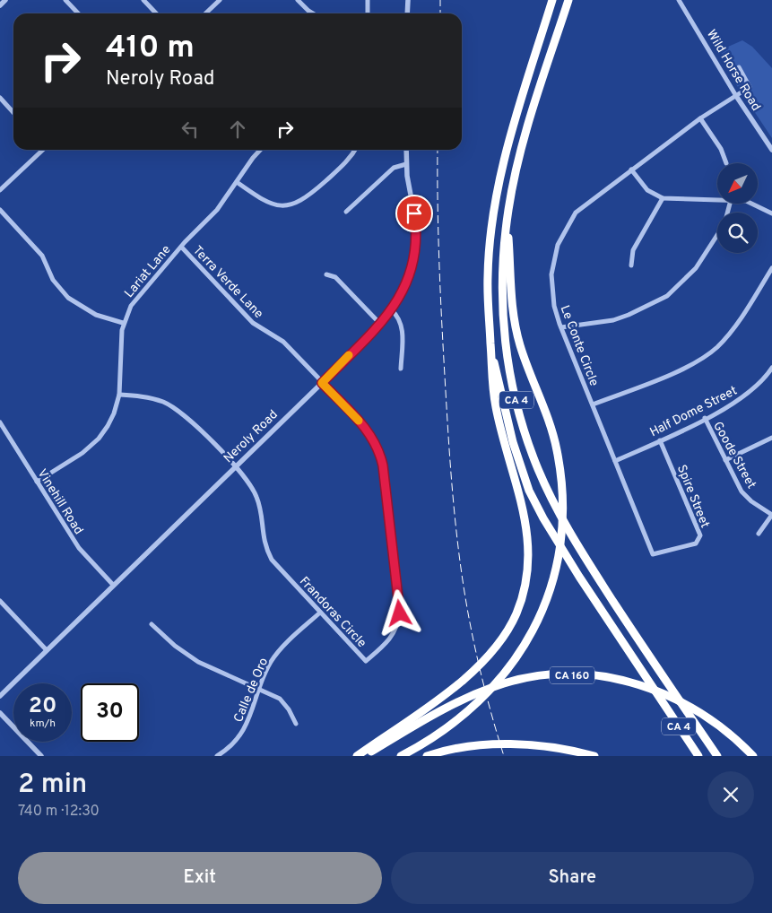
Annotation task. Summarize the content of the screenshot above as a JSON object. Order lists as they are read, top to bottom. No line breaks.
{"streets":{"highway":["CA 4","CA 160"],"street":["Wild Horse Road","Lariat Lane","Terra Verde Lane","Le Conte Circle","Half Dome Street","Neroly Road","Goode Street","Spire Street","Vinehill Road","Frandoras Circle","Calle de Oro"]},"crossings":[["Wild Horse Road","Le Conte Circle"],["Lariat Lane","Terra Verde Lane"],["Lariat Lane","Vinehill Road"],["Lariat Lane","Frandoras Circle"],["Terra Verde Lane","Neroly Road"],["Terra Verde Lane","Frandoras Circle"],["Le Conte Circle","Half Dome Street"],["Le Conte Circle","Spire Street"],["Half Dome Street","Goode Street"],["Half Dome Street","Spire Street"],["Neroly Road","Vinehill Road"],["Neroly Road","Frandoras Circle"],["Frandoras Circle","Calle de Oro"]],"north":"bottom left","page":{"turn":["410 m","Neroly Road"],"speed":"20 km/h","limit":"30","heading":["2 min","740 m · 12:30"],"buttons":["Exit","Share"]}}
